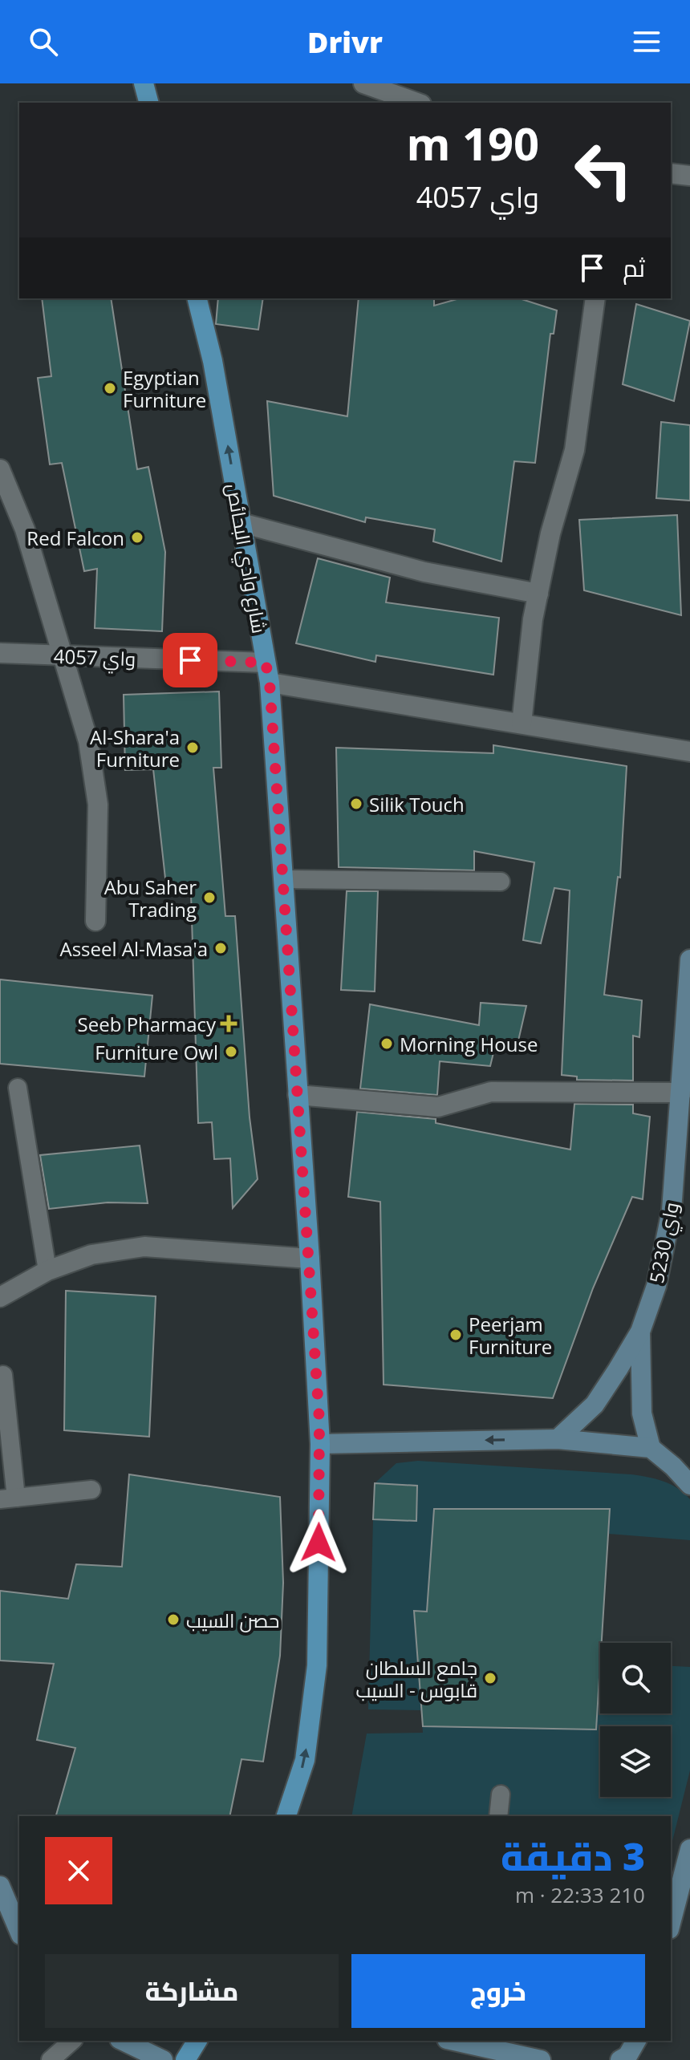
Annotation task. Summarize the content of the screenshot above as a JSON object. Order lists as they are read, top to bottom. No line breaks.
{"streets":{"main road":["شارع وادي البحائص"],"street":["واي 4057","واي 5230"]},"crossings":[["شارع وادي البحائص","واي 4057"]],"one_way":["شارع وادي البحائص"],"places":{"other":["Egyptian Furniture","Red Falcon","Al-Shara'a Furniture","Silik Touch","Abu Saher Trading","Asseel Al-Masa'a","Morning House","Furniture Owl","Peerjam Furniture","حصن السيب","جامع السلطان قابوس - السيب"],"health":["Seeb Pharmacy"]},"page":{"header":"Drivr","turn":["190 m","واي 4057"],"then":"ثم","heading":["3 دقيقة","210 m · 22:33"],"buttons":["خروج","مشاركة"]}}
